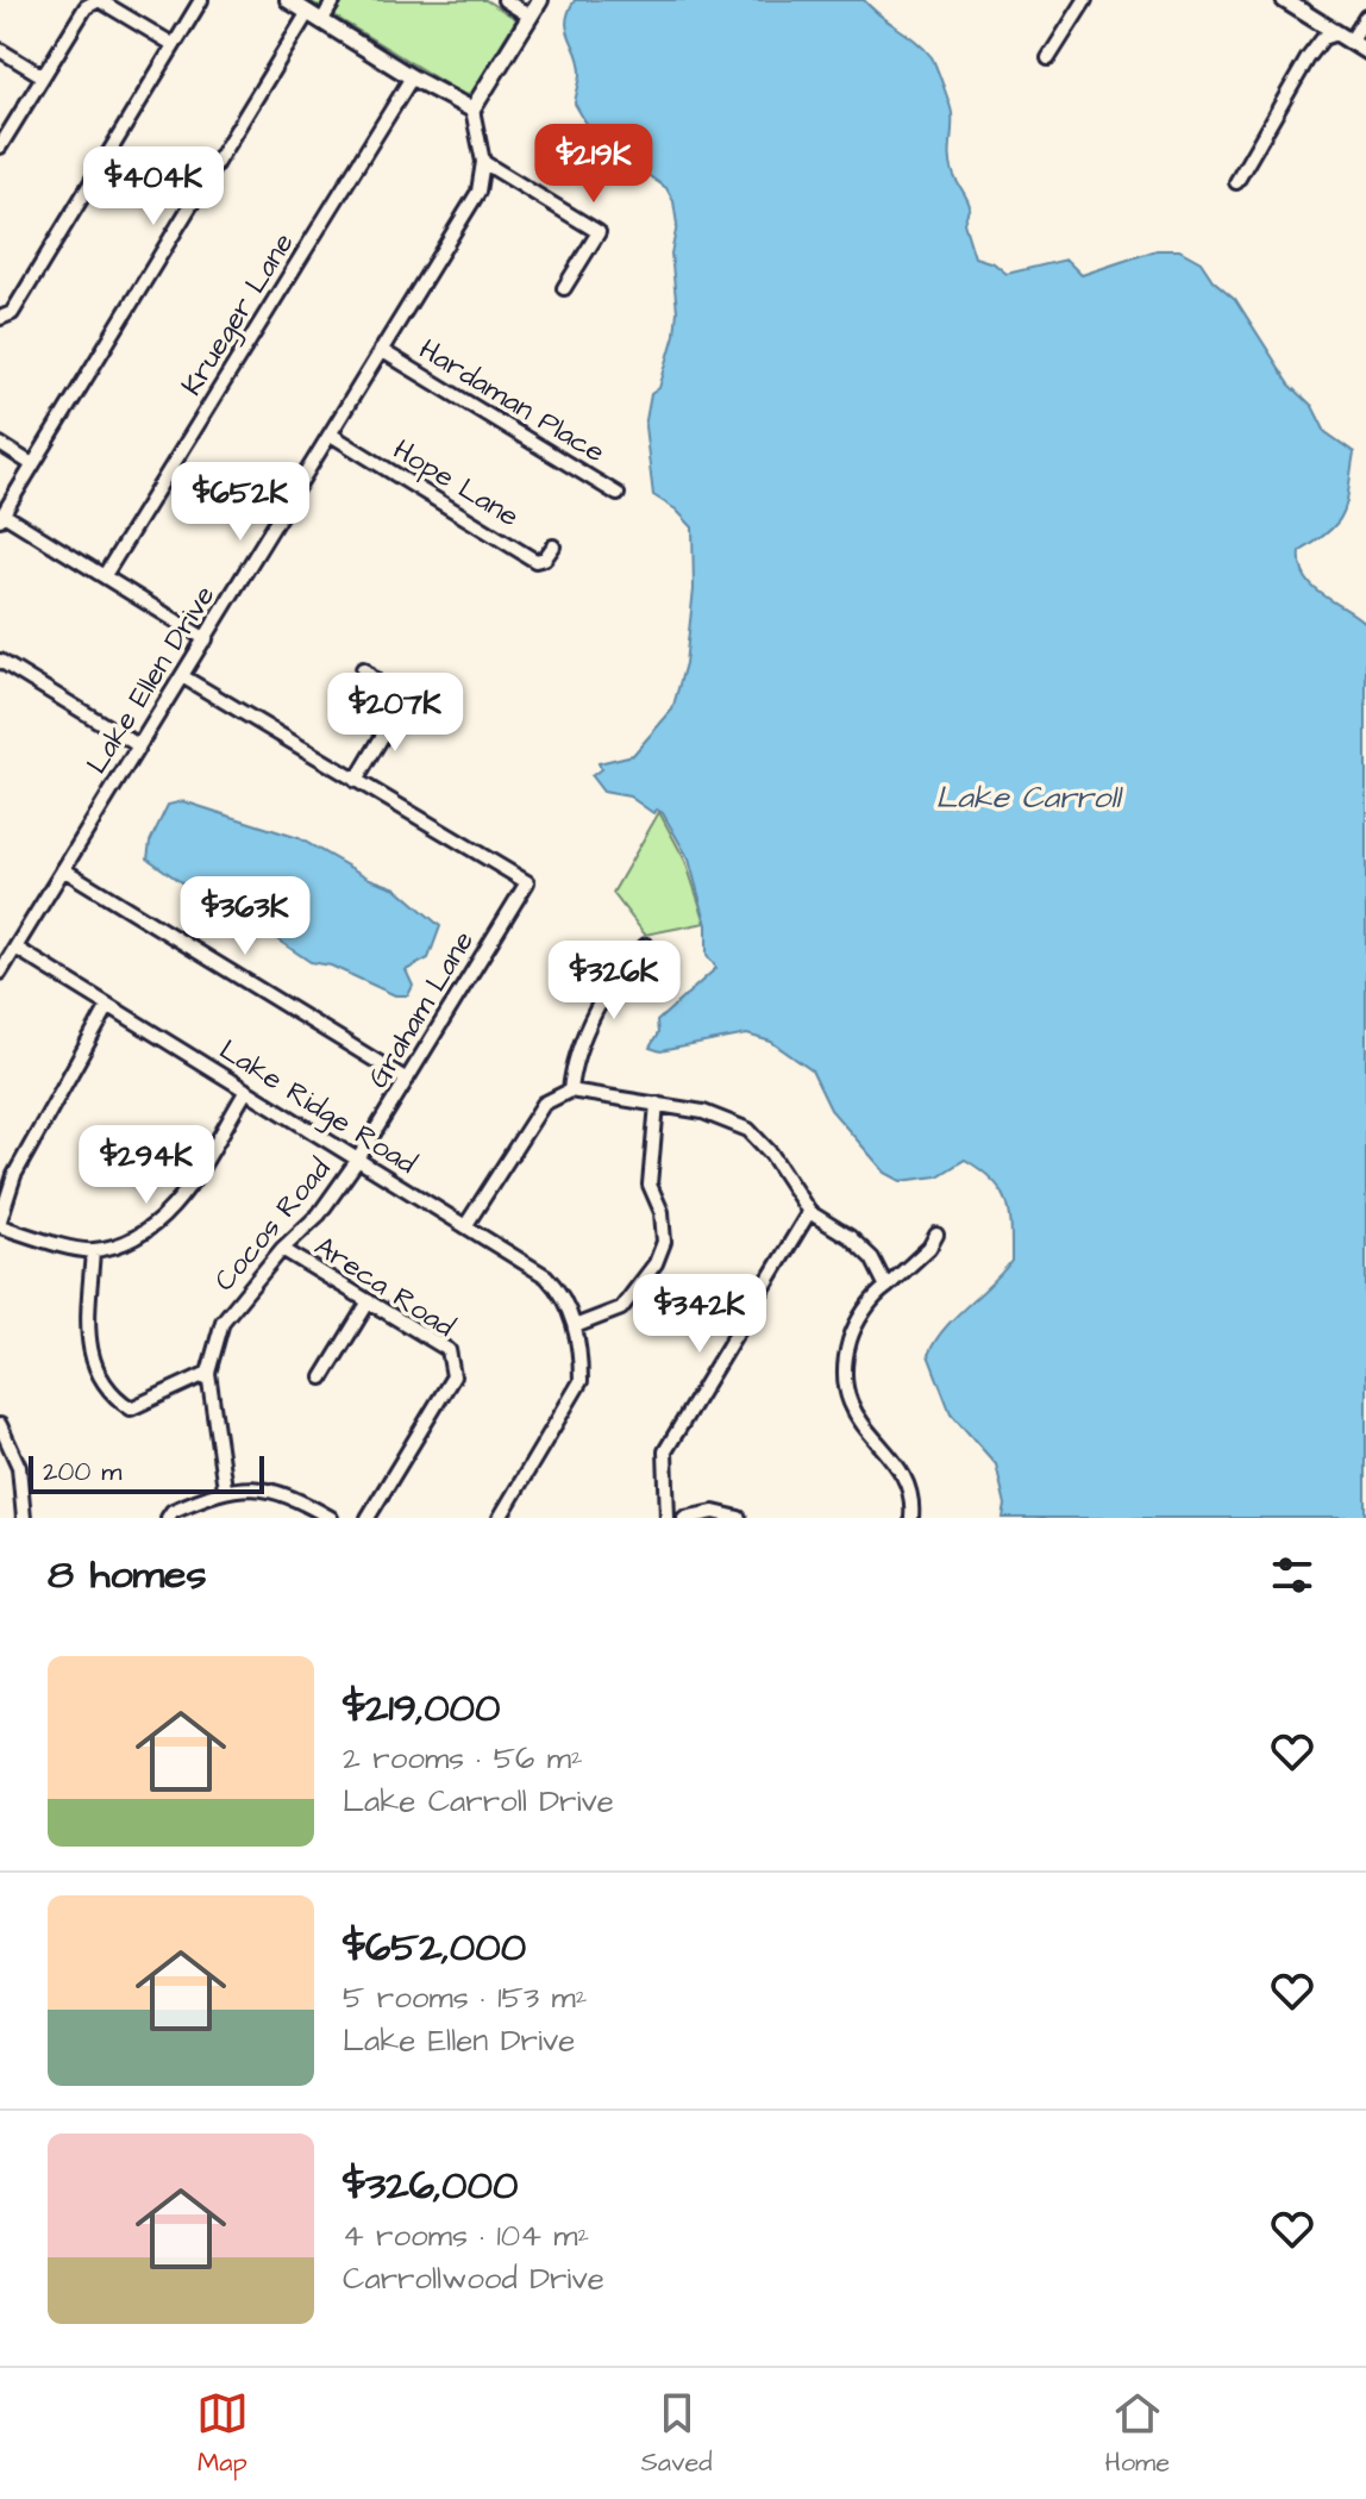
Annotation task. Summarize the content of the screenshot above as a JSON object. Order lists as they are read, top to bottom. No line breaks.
{"streets":{"street":["Krueger Lane","Hardaman Place","Hope Lane","Lake Ellen Drive","Graham Lane","Lake Ridge Road","Cocos Road","Areca Road"]},"crossings":[["Hardaman Place","Lake Ellen Drive"],["Hope Lane","Lake Ellen Drive"],["Lake Ellen Drive","Lake Ridge Road"],["Graham Lane","Lake Ridge Road"],["Graham Lane","Cocos Road"],["Lake Ridge Road","Cocos Road"],["Cocos Road","Areca Road"]],"water":["Lake Carroll"],"scale_bar":"200 m","page":{"price":["$219K","$404K","$652K","$207K","$363K","$326K","$294K","$342K"],"scale":"200 m","heading":"8 homes","list":[{"name":"$219,000","note":"2 rooms · 56 m² · Lake Carroll Drive"},{"name":"$652,000","note":"5 rooms · 153 m² · Lake Ellen Drive"},{"name":"$326,000","note":"4 rooms · 104 m² · Carrollwood Drive"}],"tabs":["Map","Saved","Home"]}}
